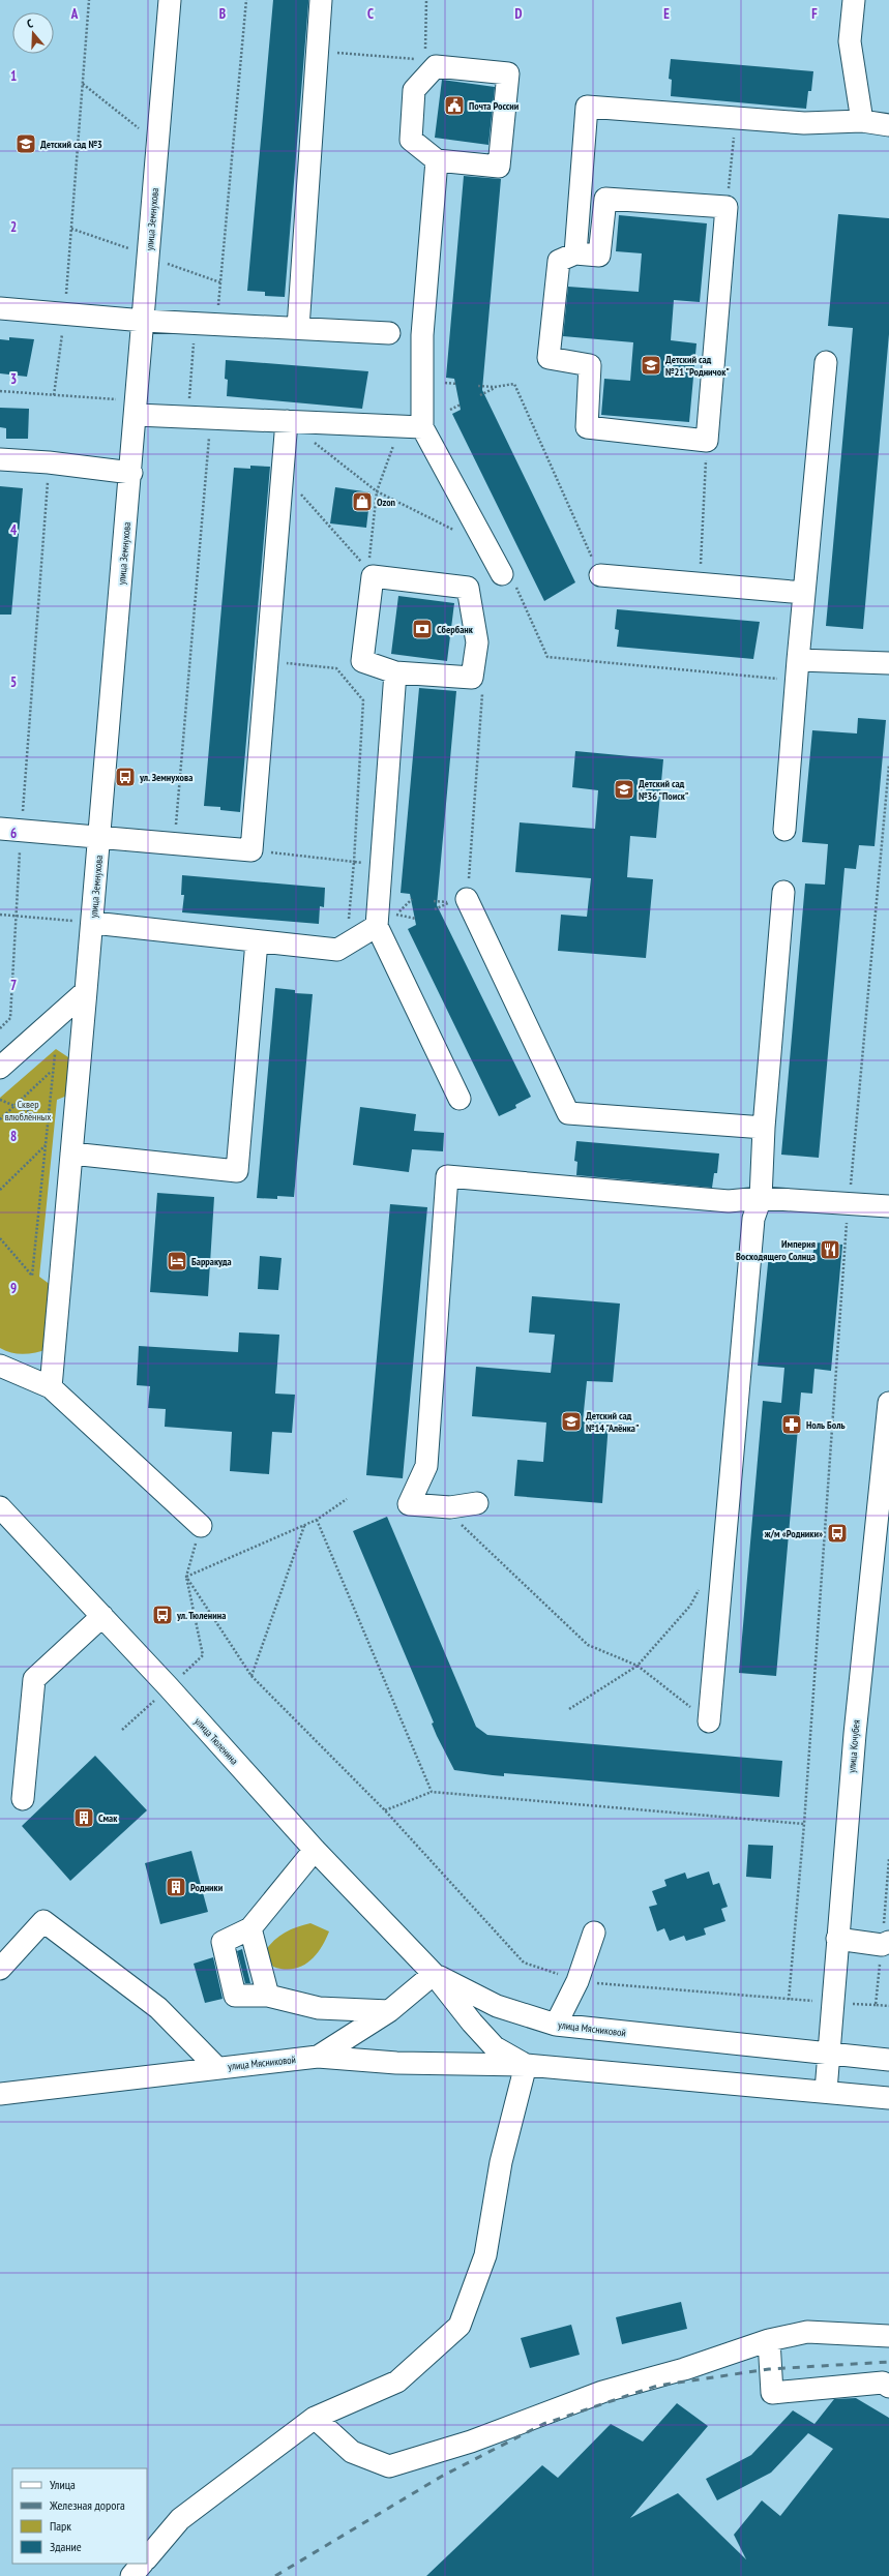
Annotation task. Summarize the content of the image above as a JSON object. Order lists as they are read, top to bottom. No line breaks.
{"streets":{"street":["улица Земнухова","улица Тюленина","улица Кочубея","улица Мясниковой"]},"crossings":[["улица Тюленина","улица Мясниковой"],["улица Кочубея","улица Мясниковой"]],"parks":["Сквер влюблённых"],"places":{"public building":["Почта России"],"school or university":["Детский сад №3","Детский сад №21 \"Родничок\"","Детский сад №36 \"Поиск\"","Детский сад №14 \"Алёнка\""],"shop":["Ozon"],"bank":["Сбербанк"],"bus stop":["ул. Земнухова","ж/м «Родники»","ул. Тюленина"],"restaurant":["Империя Восходящего Солнца"],"hotel":["Барракуда"],"pharmacy":["Ноль Боль"],"building":["Смак","Родники"]},"legend":["Улица","Железная дорога","Парк","Здание"],"north":"top","grid":{"columns":["A","B","C","D","E","F"],"rows":["1","2","3","4","5","6","7","8","9"]}}
